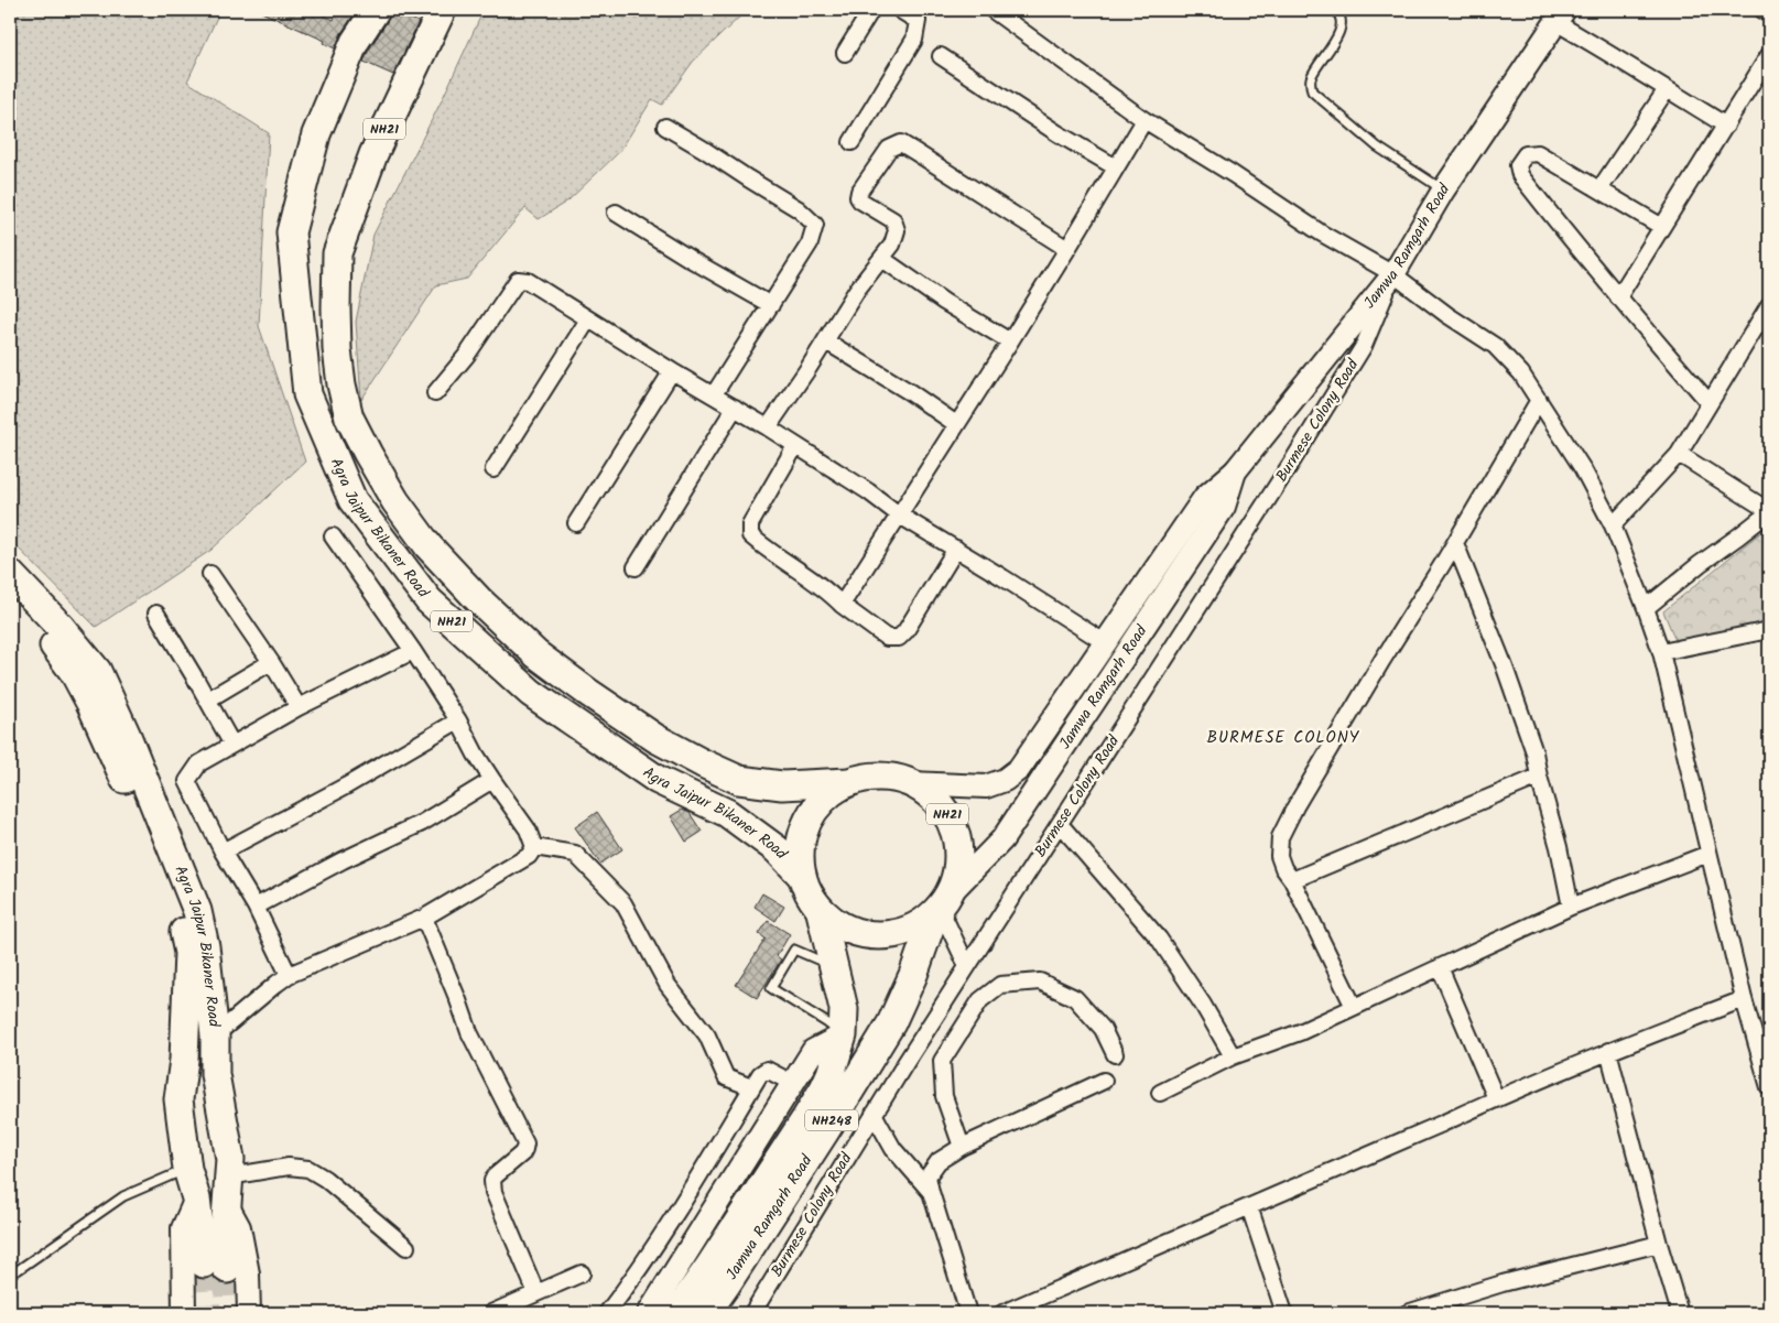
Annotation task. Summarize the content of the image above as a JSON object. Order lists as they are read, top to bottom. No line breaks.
{"streets":{"highway":["NH21","Jamwa Ramgarh Road","Agra Jaipur Bikaner Road","NH248"],"street":["Burmese Colony Road"]},"crossings":[["NH21","Jamwa Ramgarh Road"],["NH21","Agra Jaipur Bikaner Road"],["NH21","NH248"],["Jamwa Ramgarh Road","Burmese Colony Road"],["Jamwa Ramgarh Road","Agra Jaipur Bikaner Road"],["Jamwa Ramgarh Road","NH248"],["Agra Jaipur Bikaner Road","NH248"]],"districts":["BURMESE COLONY"]}
